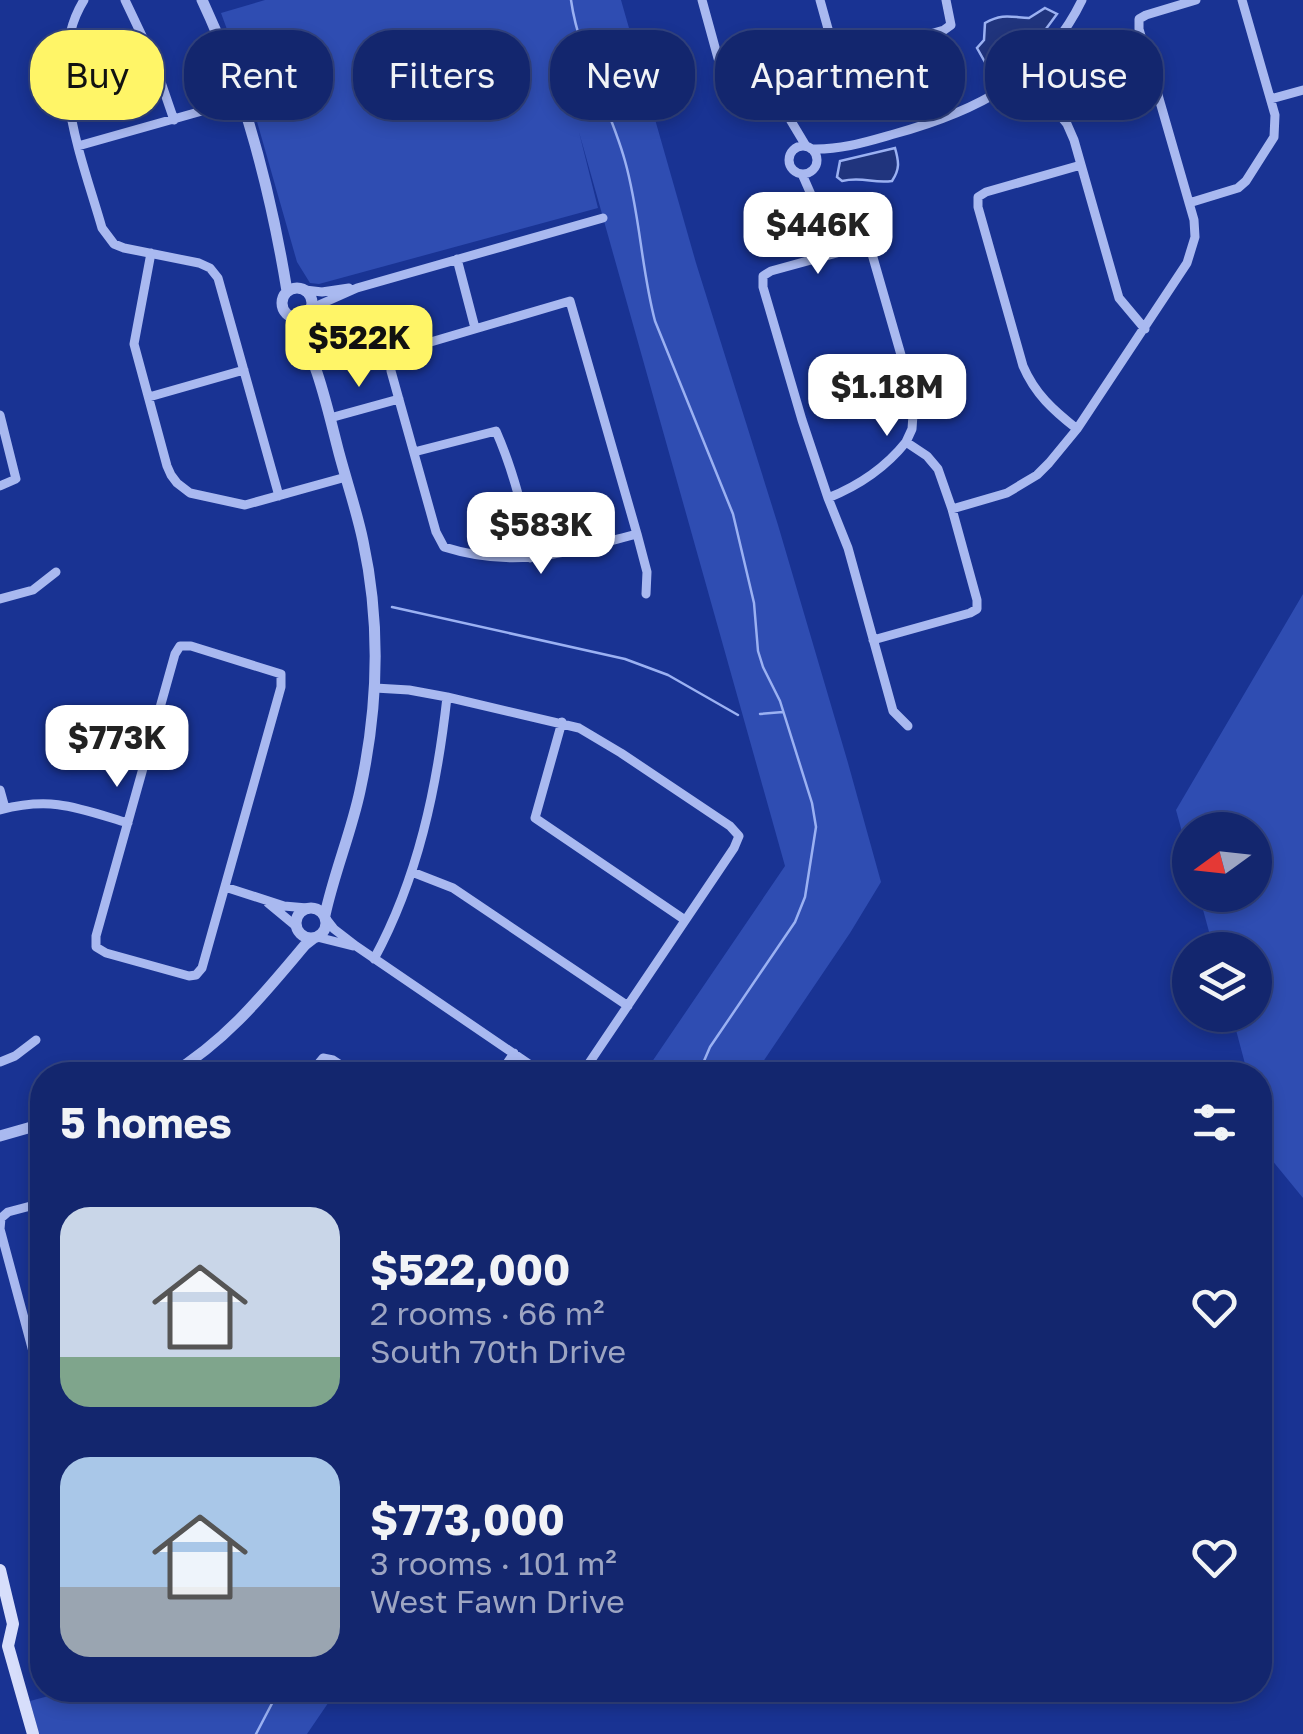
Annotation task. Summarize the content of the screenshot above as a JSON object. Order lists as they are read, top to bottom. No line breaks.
{"north":"left","page":{"chip":["Buy","Rent","Filters","New","Apartment","House"],"price":["$446K","$522K","$1.18M","$583K","$773K"],"heading":"5 homes","list":[{"name":"$522,000","note":"2 rooms · 66 m² · South 70th Drive"},{"name":"$773,000","note":"3 rooms · 101 m² · West Fawn Drive"}]}}
